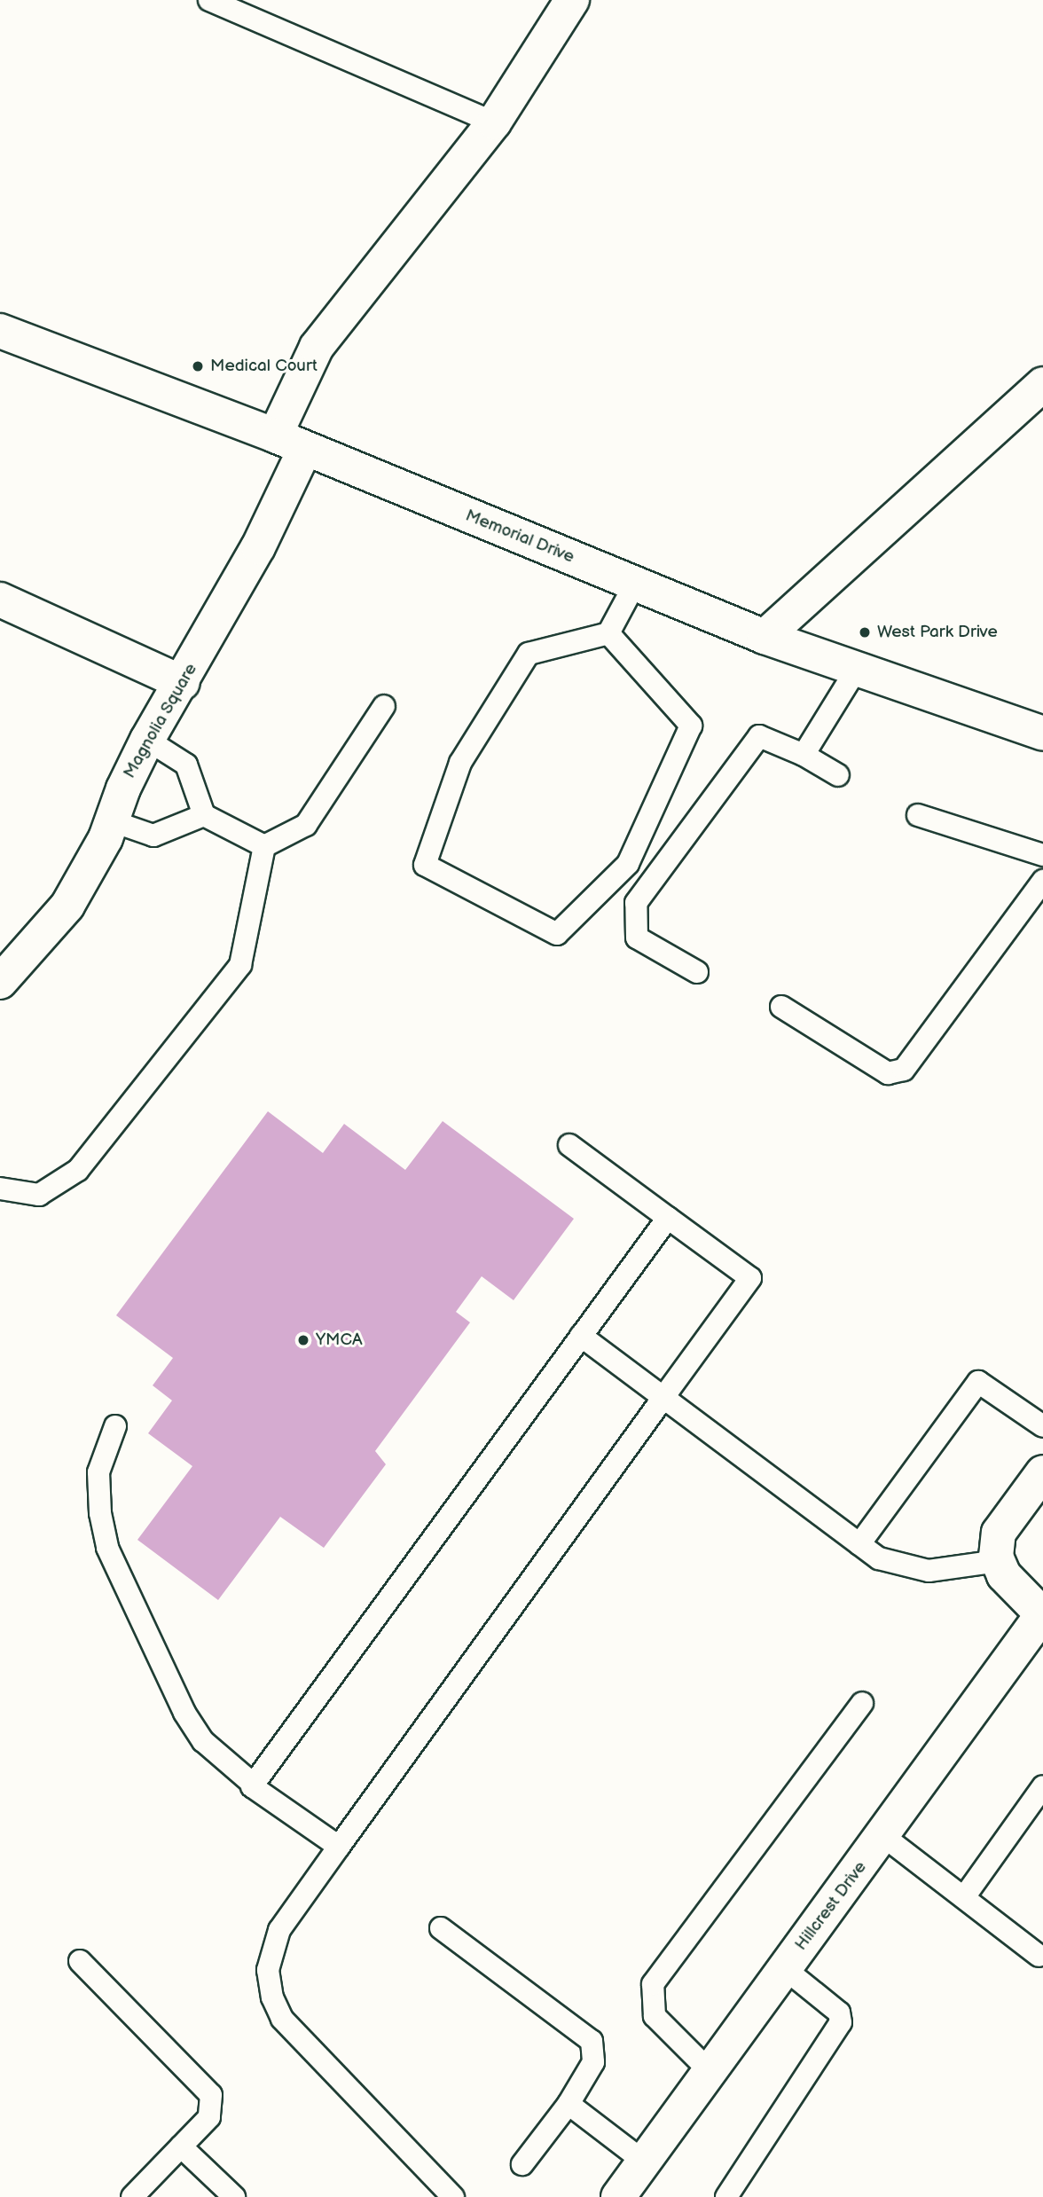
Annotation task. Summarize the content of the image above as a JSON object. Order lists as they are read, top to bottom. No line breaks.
{"streets":{"street":["Memorial Drive","Magnolia Square","Hillcrest Drive"]},"crossings":[["Memorial Drive","Magnolia Square"]],"places":["Medical Court","West Park Drive","YMCA"]}
